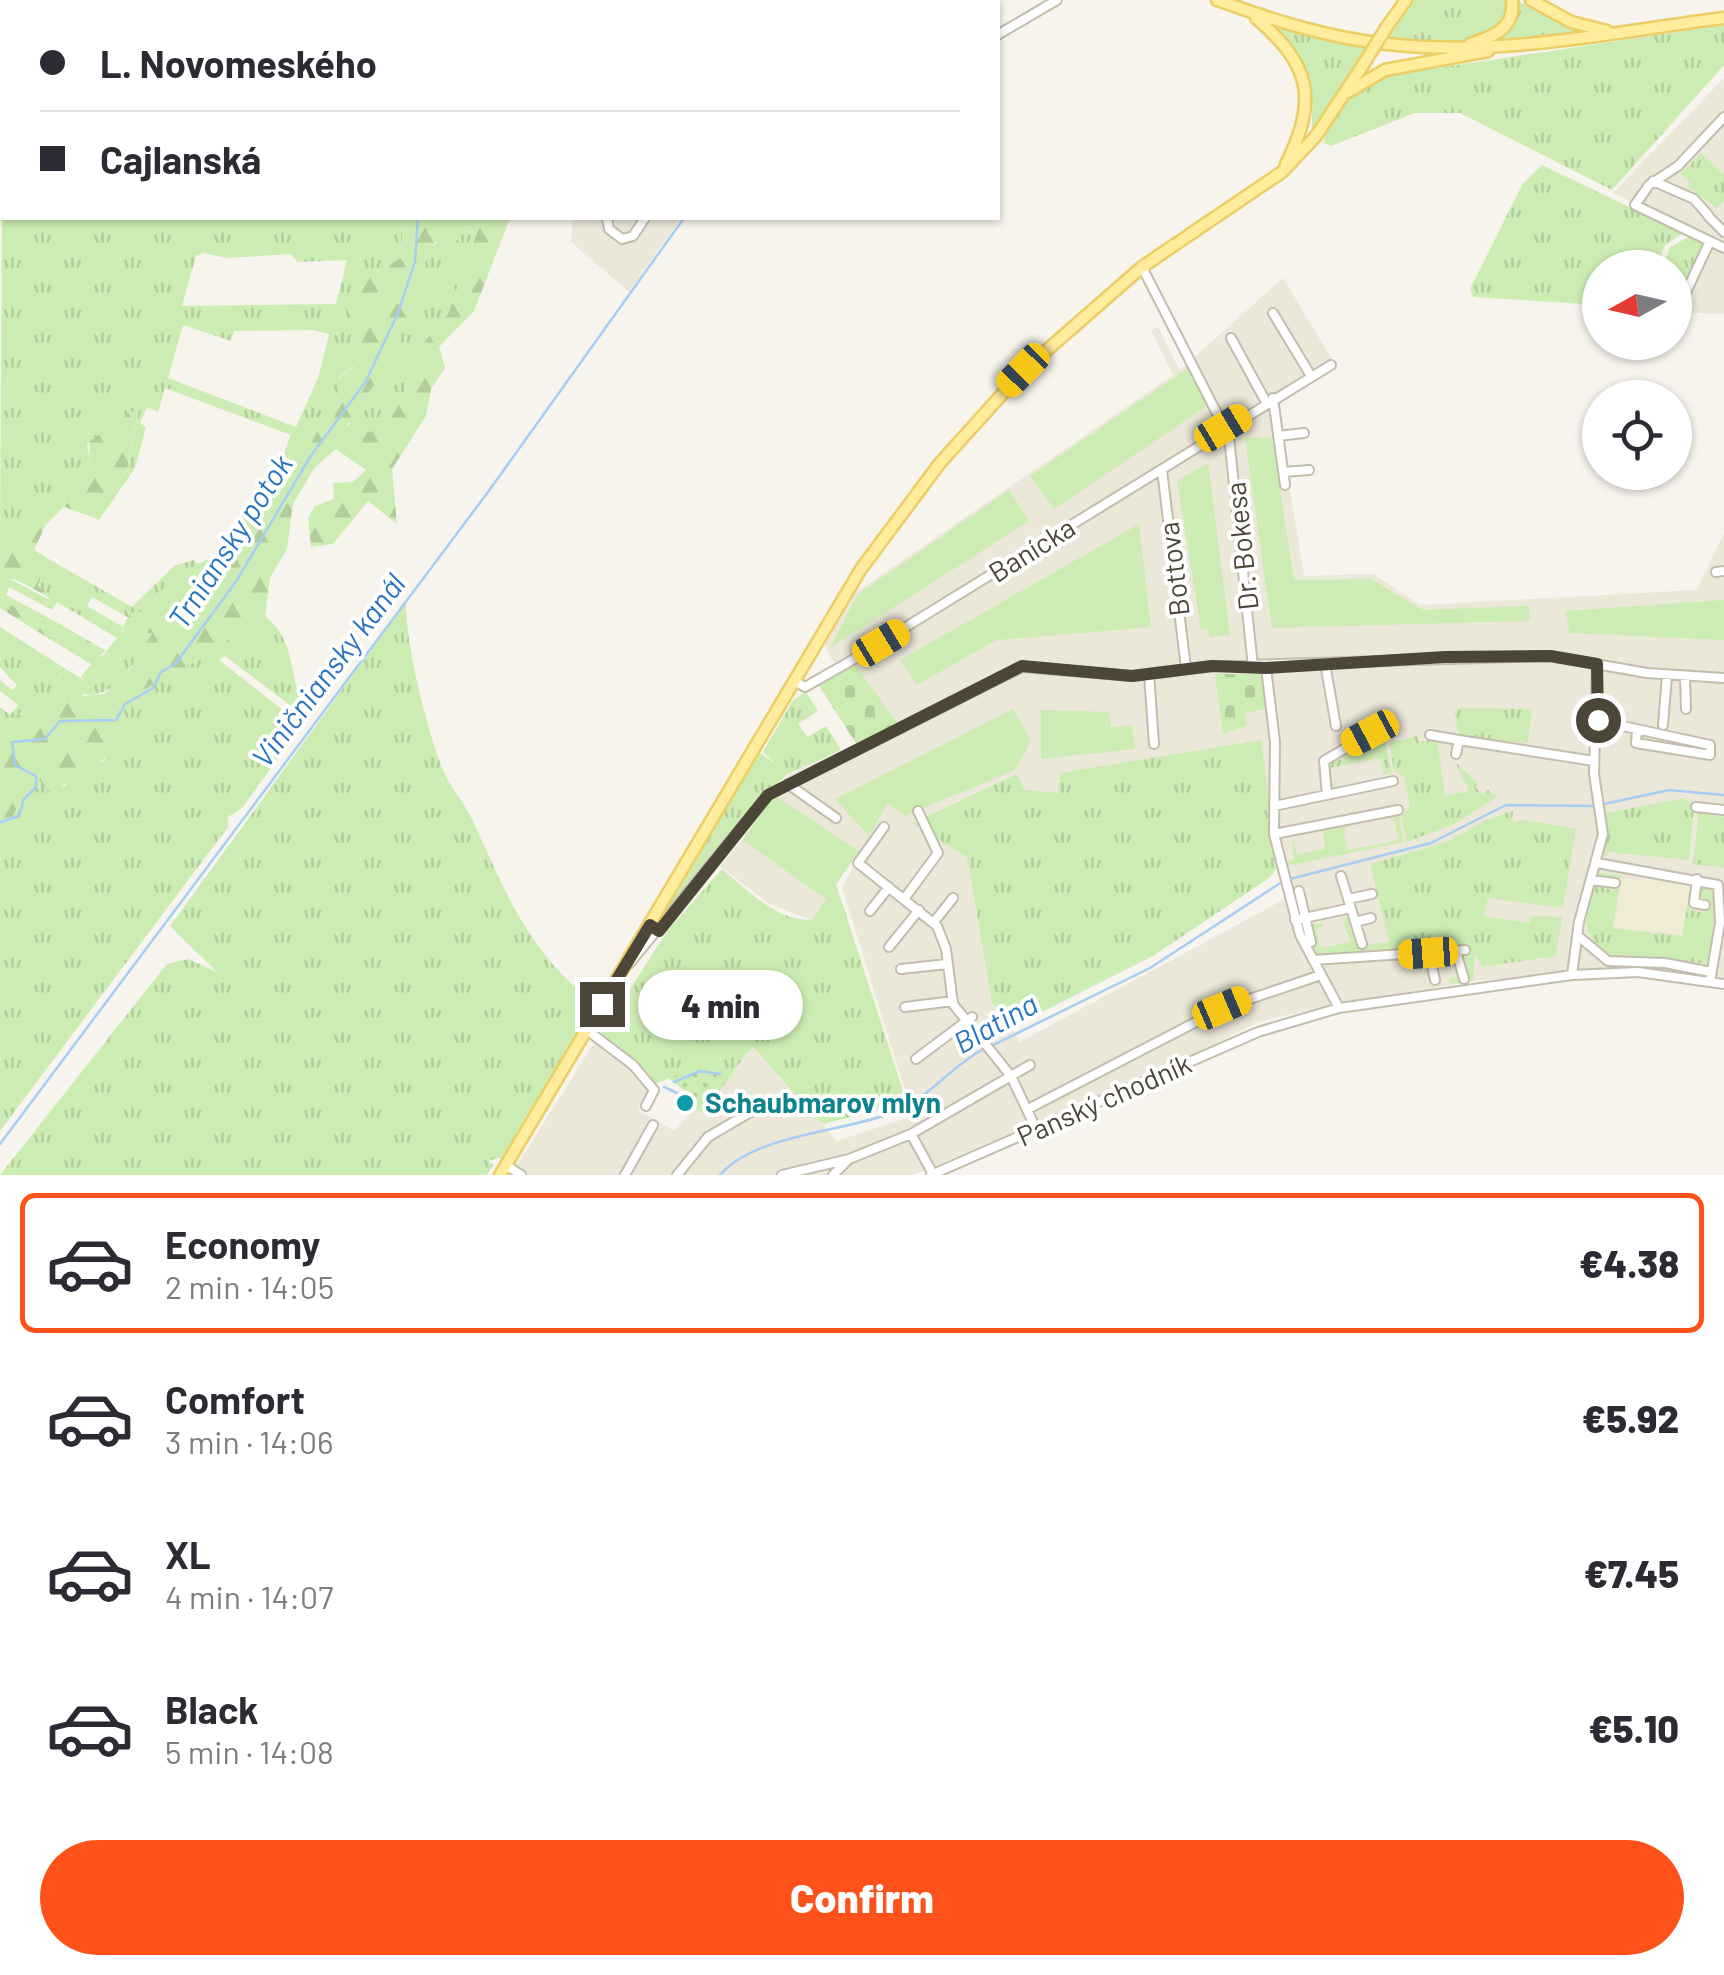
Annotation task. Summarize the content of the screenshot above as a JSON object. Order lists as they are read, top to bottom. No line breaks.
{"streets":{"street":["Dr. Bokesa","Banícka","Bottova","Panský chodník"]},"crossings":[["Dr. Bokesa","Banícka"],["Banícka","Bottova"]],"water":["Trniansky potok","Viničniansky kanál","Blatina"],"places":["Schaubmarov mlyn"],"north":"left","page":{"banner":["L. Novomeského","Cajlanská"],"bubble":"4 min","list":[{"name":"Economy","note":"2 min · 14:05","value":"€4.38"},{"name":"Comfort","note":"3 min · 14:06","value":"€5.92"},{"name":"XL","note":"4 min · 14:07","value":"€7.45"},{"name":"Black","note":"5 min · 14:08","value":"€5.10"}],"buttons":"Confirm"}}
